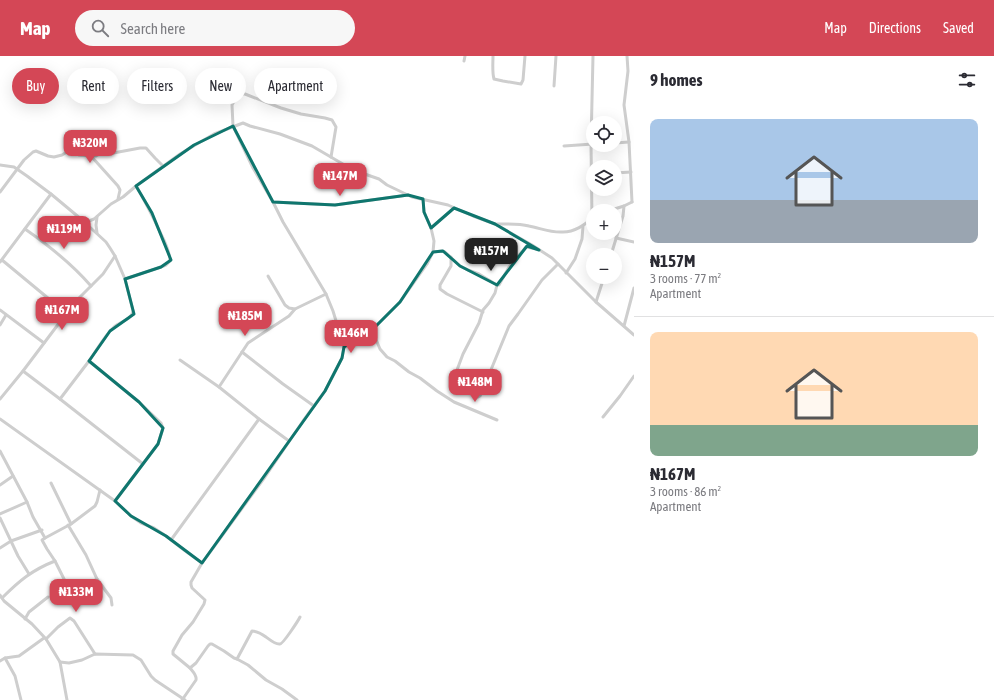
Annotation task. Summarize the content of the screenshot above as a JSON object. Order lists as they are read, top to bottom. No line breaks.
{"page":{"header":"Map","search":"Search here","nav":["Map","Directions","Saved"],"heading":"9 homes","chip":["Buy","Rent","Filters","New","Apartment"],"list":[{"name":"₦157M","note":"3 rooms · 77 m² · Apartment"},{"name":"₦167M","note":"3 rooms · 86 m² · Apartment"}],"map_buttons":["+","−"],"price":["₦320M","₦147M","₦119M","₦157M","₦167M","₦185M","₦146M","₦148M","₦133M"]}}
